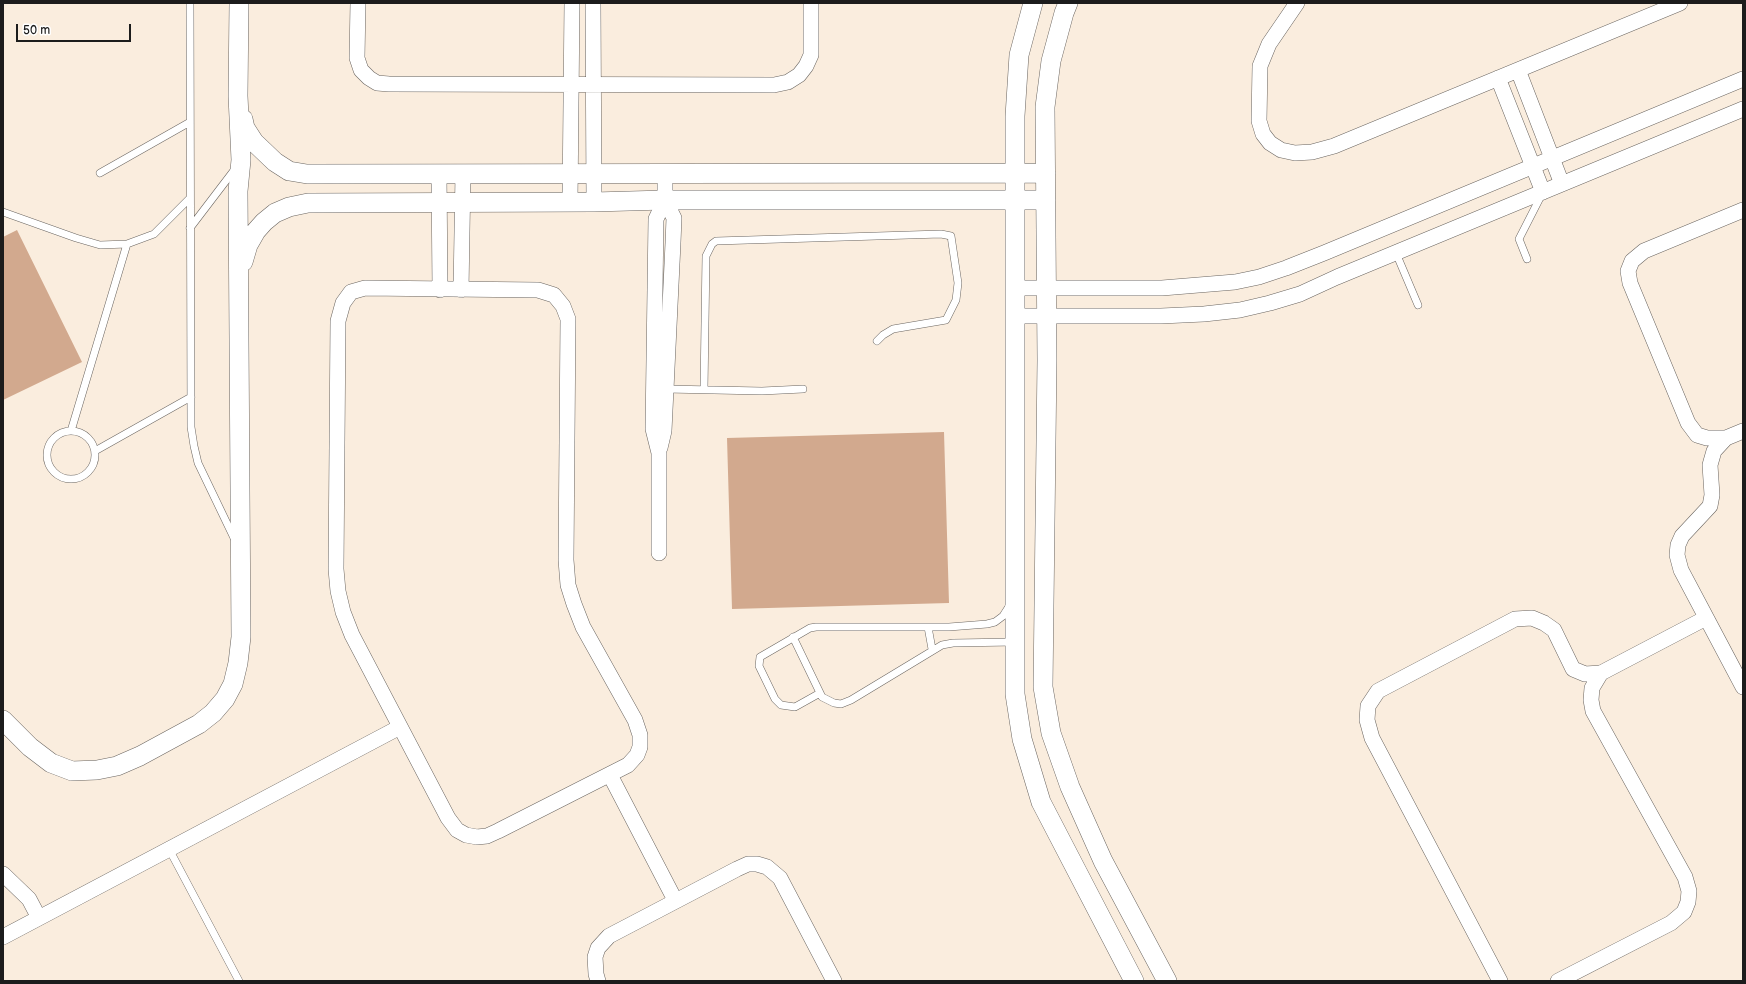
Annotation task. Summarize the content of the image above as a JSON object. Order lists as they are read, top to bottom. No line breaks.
{"scale_bar":"50 m"}
